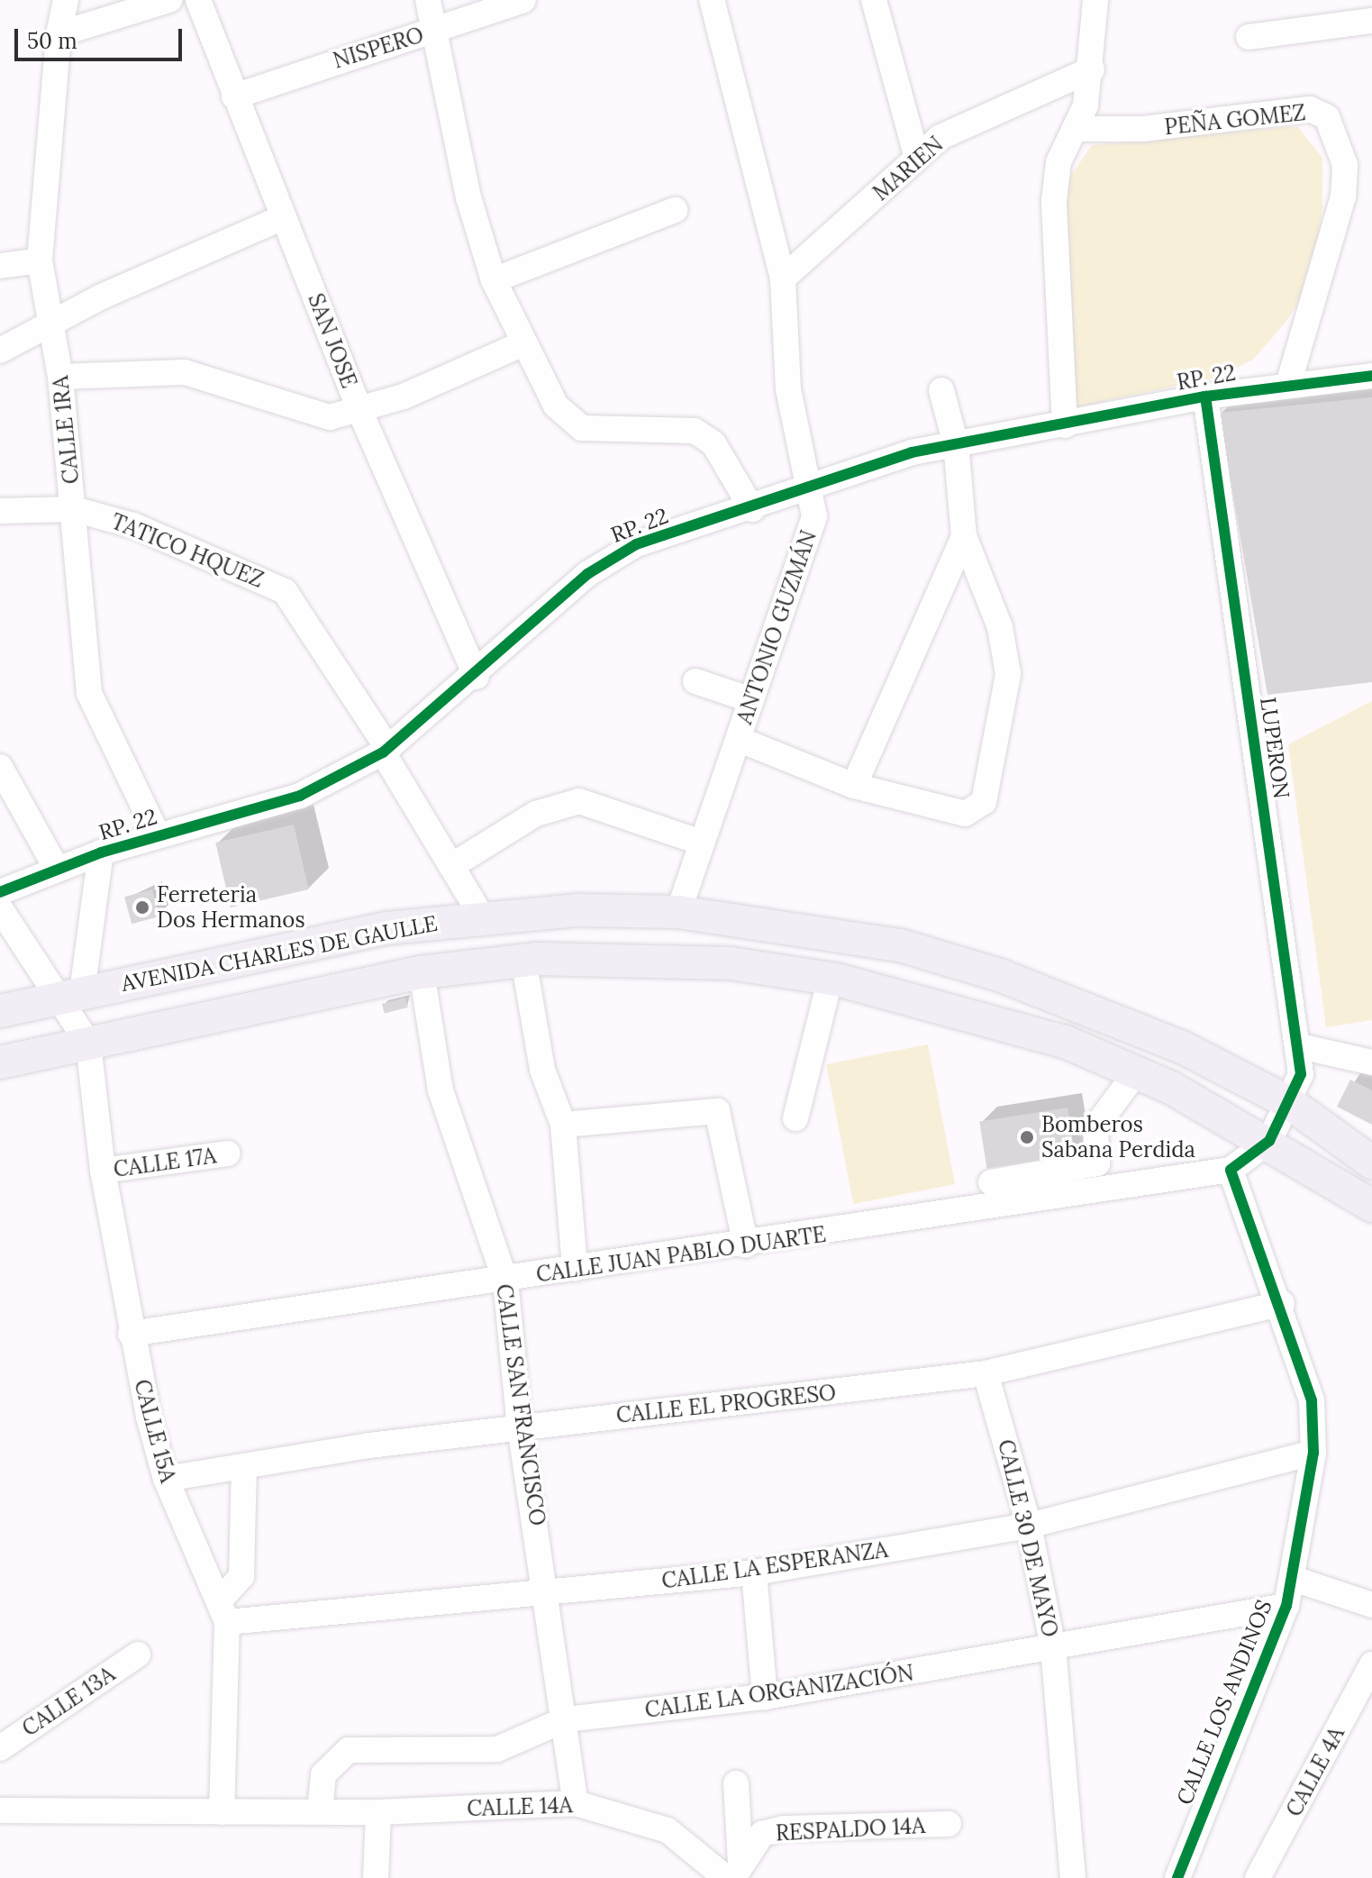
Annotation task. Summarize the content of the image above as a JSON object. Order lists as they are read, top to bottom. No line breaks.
{"streets":{"main road":["AVENIDA CHARLES DE GAULLE"],"street":["NISPERO","PEÑA GOMEZ","MARIEN","SAN JOSE","RP. 22","CALLE 1RA","TATICO HQUEZ","ANTONIO GUZMÁN","LUPERON","CALLE 17A","CALLE JUAN PABLO DUARTE","CALLE EL PROGRESO","CALLE SAN FRANCISCO","CALLE 15A","CALLE 30 DE MAYO","CALLE LA ESPERANZA","CALLE LA ORGANIZACIÓN","CALLE 13A","CALLE LOS ANDINOS","CALLE 4A","CALLE 14A","RESPALDO 14A"]},"crossings":[["NISPERO","SAN JOSE"],["PEÑA GOMEZ","RP. 22"],["MARIEN","ANTONIO GUZMÁN"],["SAN JOSE","RP. 22"],["RP. 22","CALLE 1RA"],["RP. 22","TATICO HQUEZ"],["RP. 22","ANTONIO GUZMÁN"],["RP. 22","LUPERON"],["CALLE 1RA","TATICO HQUEZ"],["TATICO HQUEZ","AVENIDA CHARLES DE GAULLE"],["ANTONIO GUZMÁN","AVENIDA CHARLES DE GAULLE"],["LUPERON","AVENIDA CHARLES DE GAULLE"],["CALLE 17A","CALLE 15A"],["CALLE JUAN PABLO DUARTE","CALLE SAN FRANCISCO"],["CALLE JUAN PABLO DUARTE","CALLE 15A"],["CALLE JUAN PABLO DUARTE","CALLE LOS ANDINOS"],["CALLE EL PROGRESO","CALLE SAN FRANCISCO"],["CALLE EL PROGRESO","CALLE 15A"],["CALLE EL PROGRESO","CALLE 30 DE MAYO"],["CALLE EL PROGRESO","CALLE LOS ANDINOS"],["CALLE SAN FRANCISCO","CALLE LA ESPERANZA"],["CALLE SAN FRANCISCO","CALLE LA ORGANIZACIÓN"],["CALLE SAN FRANCISCO","CALLE 14A"],["CALLE 15A","CALLE LA ESPERANZA"],["CALLE 15A","CALLE 14A"],["CALLE 30 DE MAYO","CALLE LA ESPERANZA"],["CALLE 30 DE MAYO","CALLE LA ORGANIZACIÓN"],["CALLE LA ESPERANZA","CALLE LOS ANDINOS"],["CALLE LA ORGANIZACIÓN","CALLE LOS ANDINOS"],["CALLE LA ORGANIZACIÓN","CALLE 14A"],["CALLE 14A","RESPALDO 14A"]],"places":["Ferreteria Dos Hermanos","Bomberos Sabana Perdida"],"scale_bar":"50 m"}
